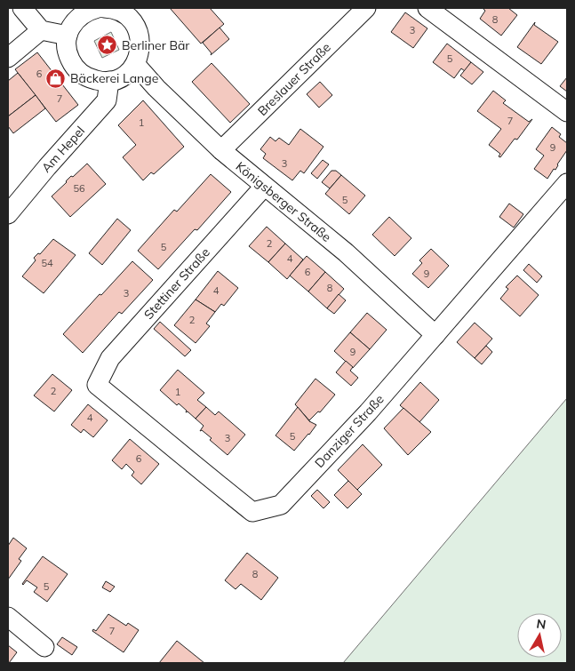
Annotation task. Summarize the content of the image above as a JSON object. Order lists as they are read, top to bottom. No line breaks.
{"streets":{"street":["Breslauer Straße","Am Hepel","Königsberger Straße","Stettiner Straße","Danziger Straße"]},"crossings":[["Breslauer Straße","Königsberger Straße"],["Königsberger Straße","Stettiner Straße"],["Königsberger Straße","Danziger Straße"],["Stettiner Straße","Danziger Straße"]],"places":{"place":["Berliner Bär"],"shop":["Bäckerei Lange"]},"house_numbers":["8","3","5","6","7","7","1","9","3","56","5","2","5","4","54","6","9","8","4","3","2","9","2","1","4","5","3","6","8","5","7"],"north":"top"}
